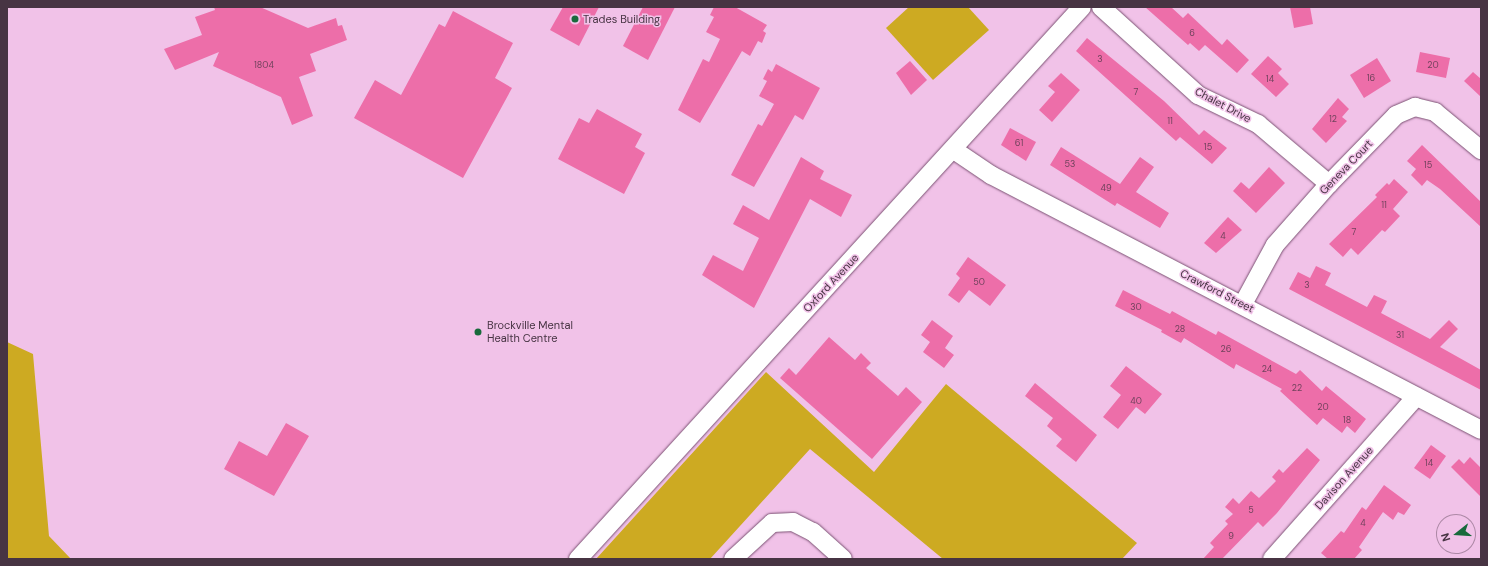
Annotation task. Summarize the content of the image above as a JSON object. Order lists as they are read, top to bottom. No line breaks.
{"streets":{"street":["Chalet Drive","Geneva Court","Oxford Avenue","Crawford Street","Davison Avenue"]},"crossings":[["Chalet Drive","Geneva Court"],["Geneva Court","Crawford Street"],["Oxford Avenue","Crawford Street"],["Crawford Street","Davison Avenue"]],"places":["Trades Building","Brockville Mental Health Centre"],"house_numbers":["6","3","1804","20","16","14","7","12","11","61","15","53","15","49","11","7","4","50","3","30","28","31","26","24","22","40","20","18","14","5","4","9"],"north":"left"}
